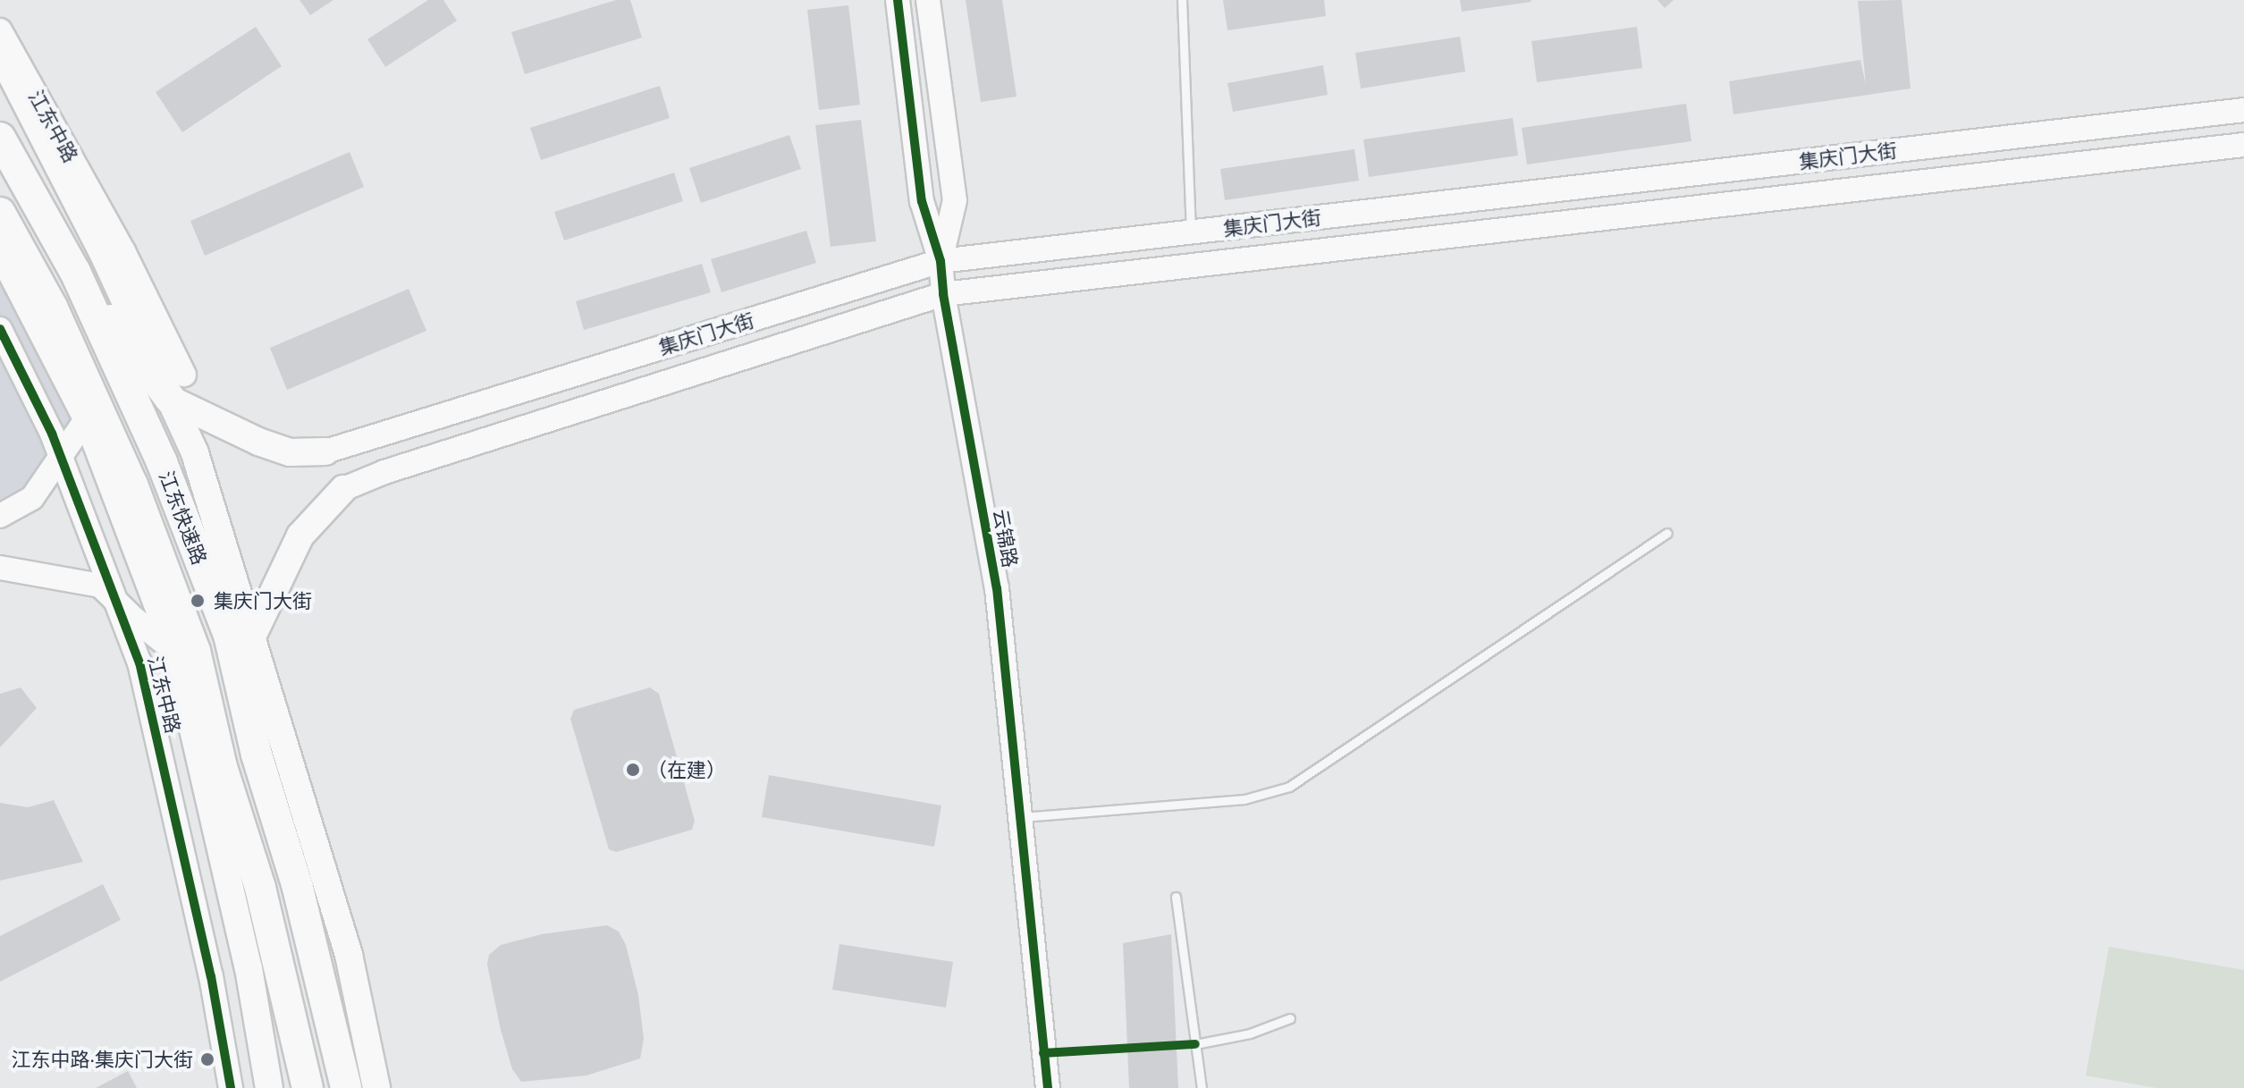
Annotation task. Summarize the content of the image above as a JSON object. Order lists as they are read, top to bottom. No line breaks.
{"streets":{"highway":["江东快速路"],"main road":["江东中路","集庆门大街","云锦路"]},"crossings":[["集庆门大街","云锦路"]],"places":["集庆门大街","（在建）","江东中路·集庆门大街"]}
